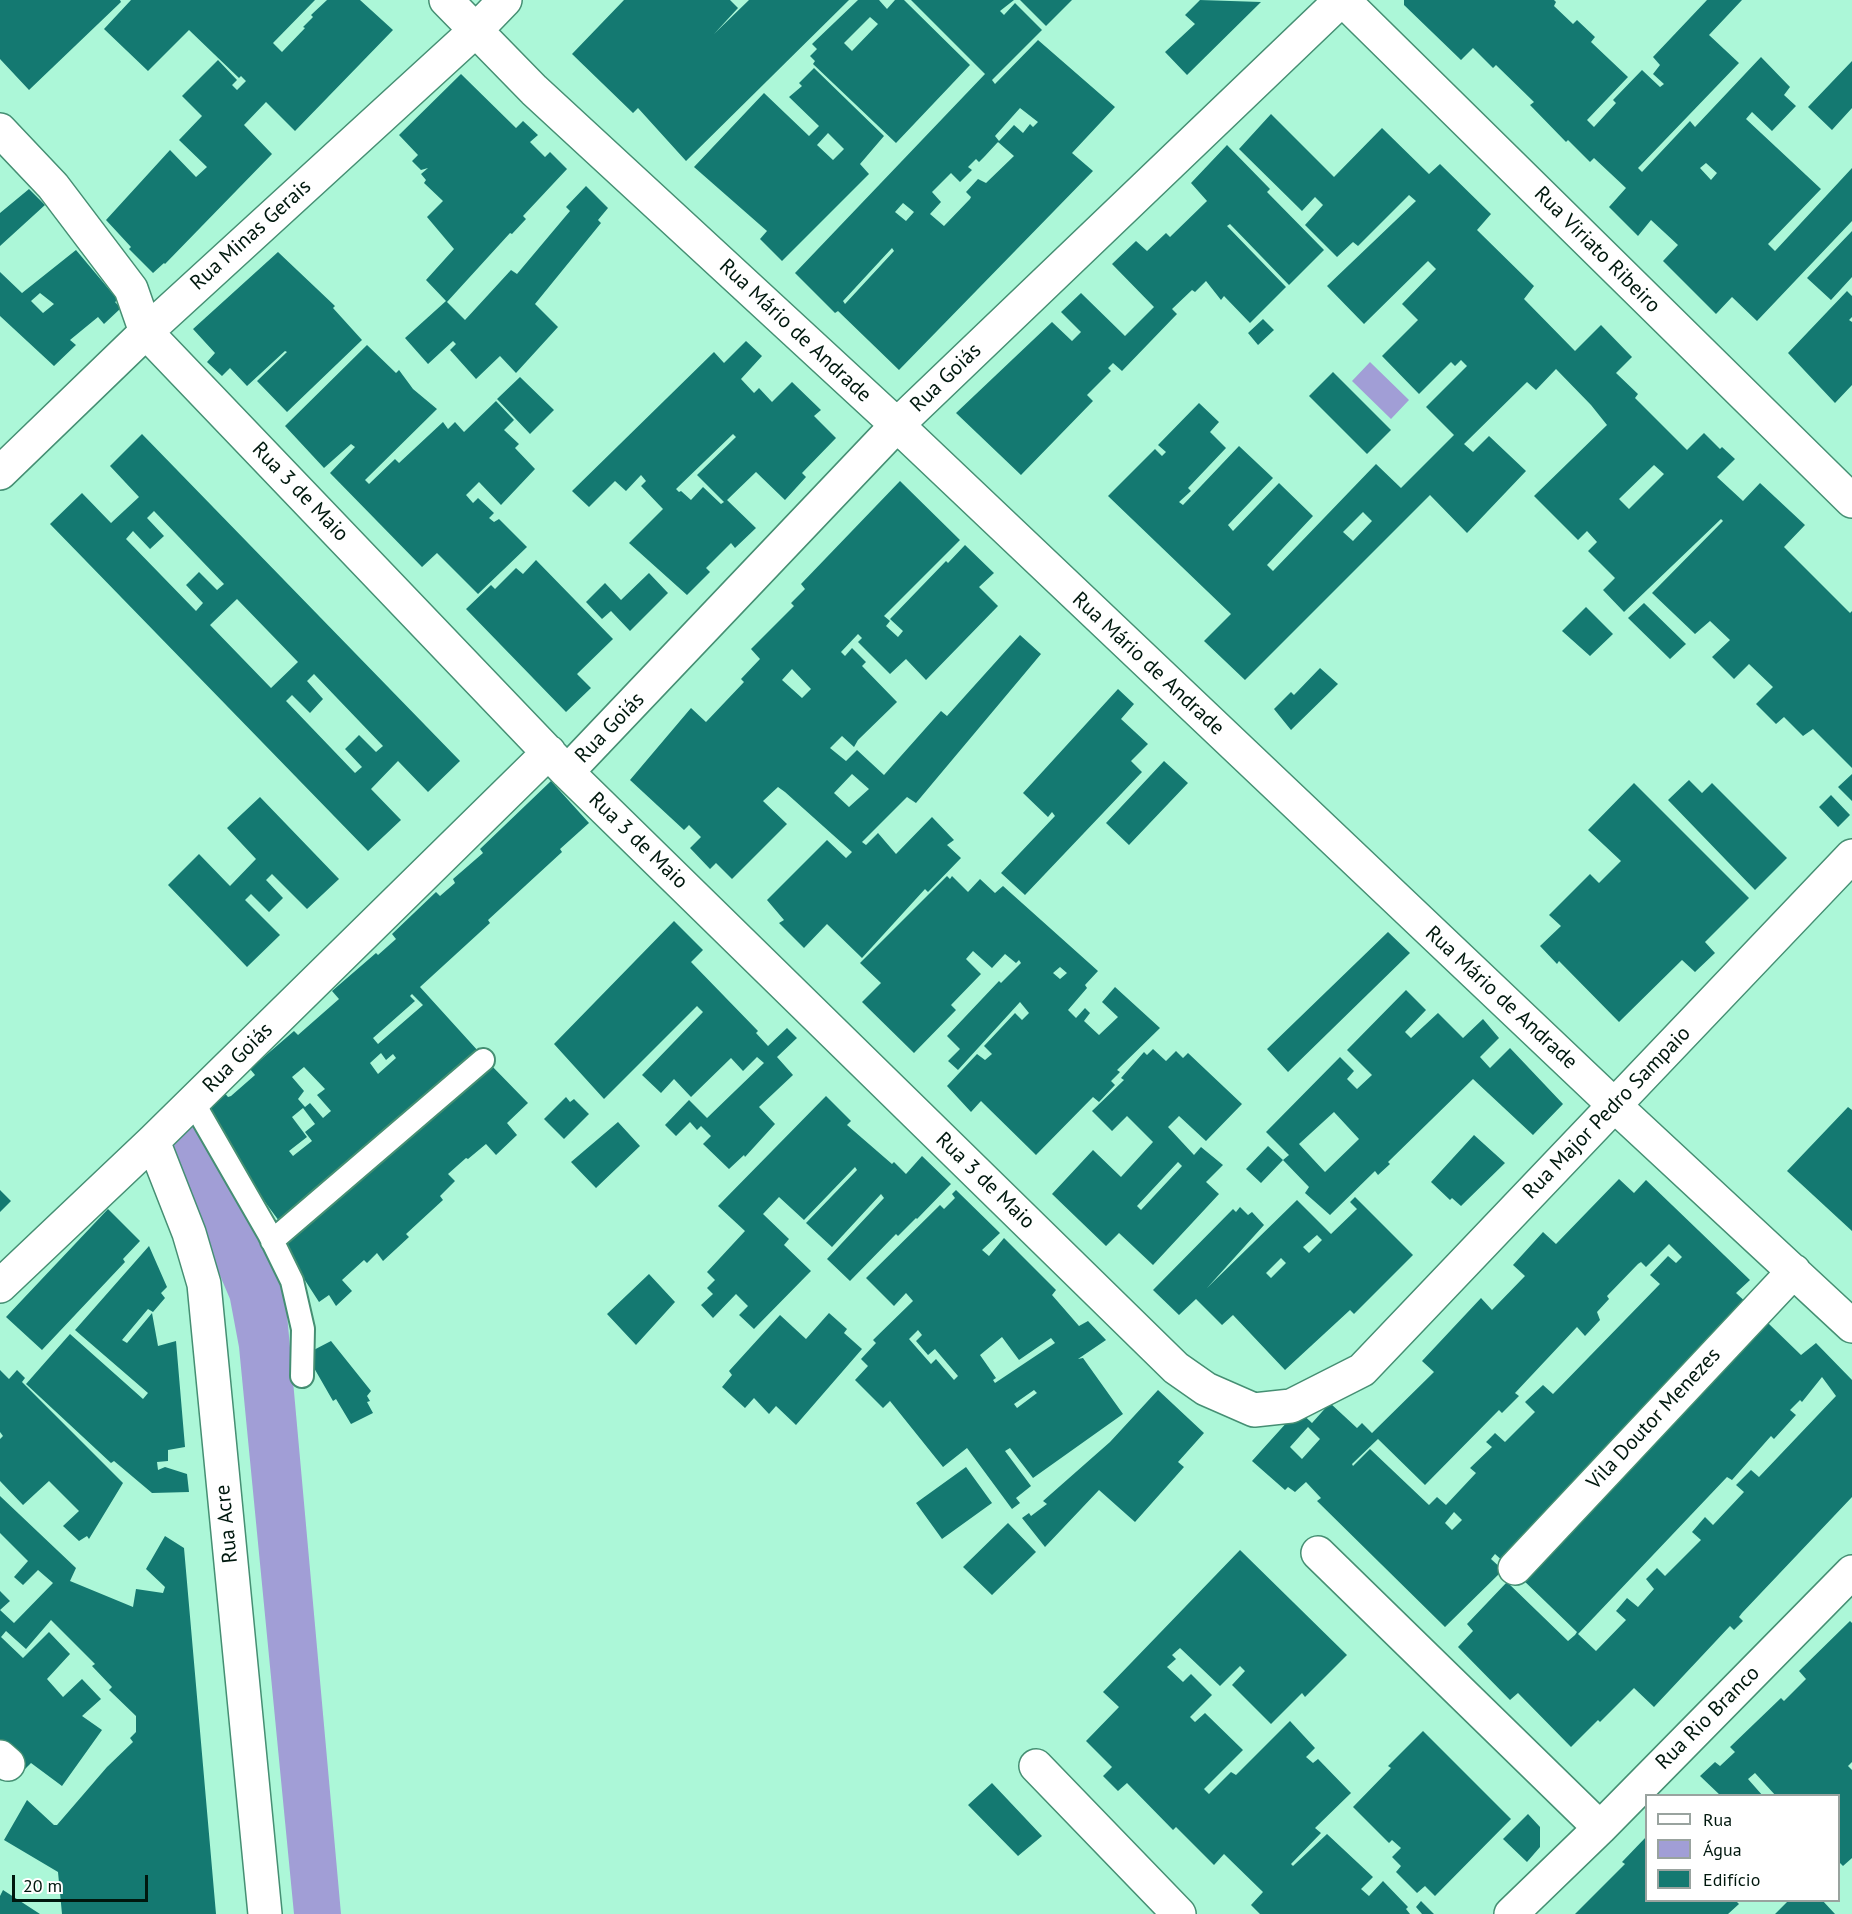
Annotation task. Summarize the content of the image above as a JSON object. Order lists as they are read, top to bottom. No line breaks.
{"streets":{"street":["Rua Minas Gerais","Rua Viriato Ribeiro","Rua Mário de Andrade","Rua Goiás","Rua 3 de Maio","Rua Major Pedro Sampaio","Vila Doutor Menezes","Rua Acre","Rua Rio Branco"]},"crossings":[["Rua Minas Gerais","Rua Mário de Andrade"],["Rua Minas Gerais","Rua 3 de Maio"],["Rua Viriato Ribeiro","Rua Goiás"],["Rua Mário de Andrade","Rua Goiás"],["Rua Mário de Andrade","Rua Major Pedro Sampaio"],["Rua Mário de Andrade","Vila Doutor Menezes"],["Rua Goiás","Rua 3 de Maio"],["Rua Goiás","Rua Acre"],["Rua 3 de Maio","Rua Major Pedro Sampaio"]],"legend":["Rua","Água","Edifício"],"scale_bar":"20 m"}
